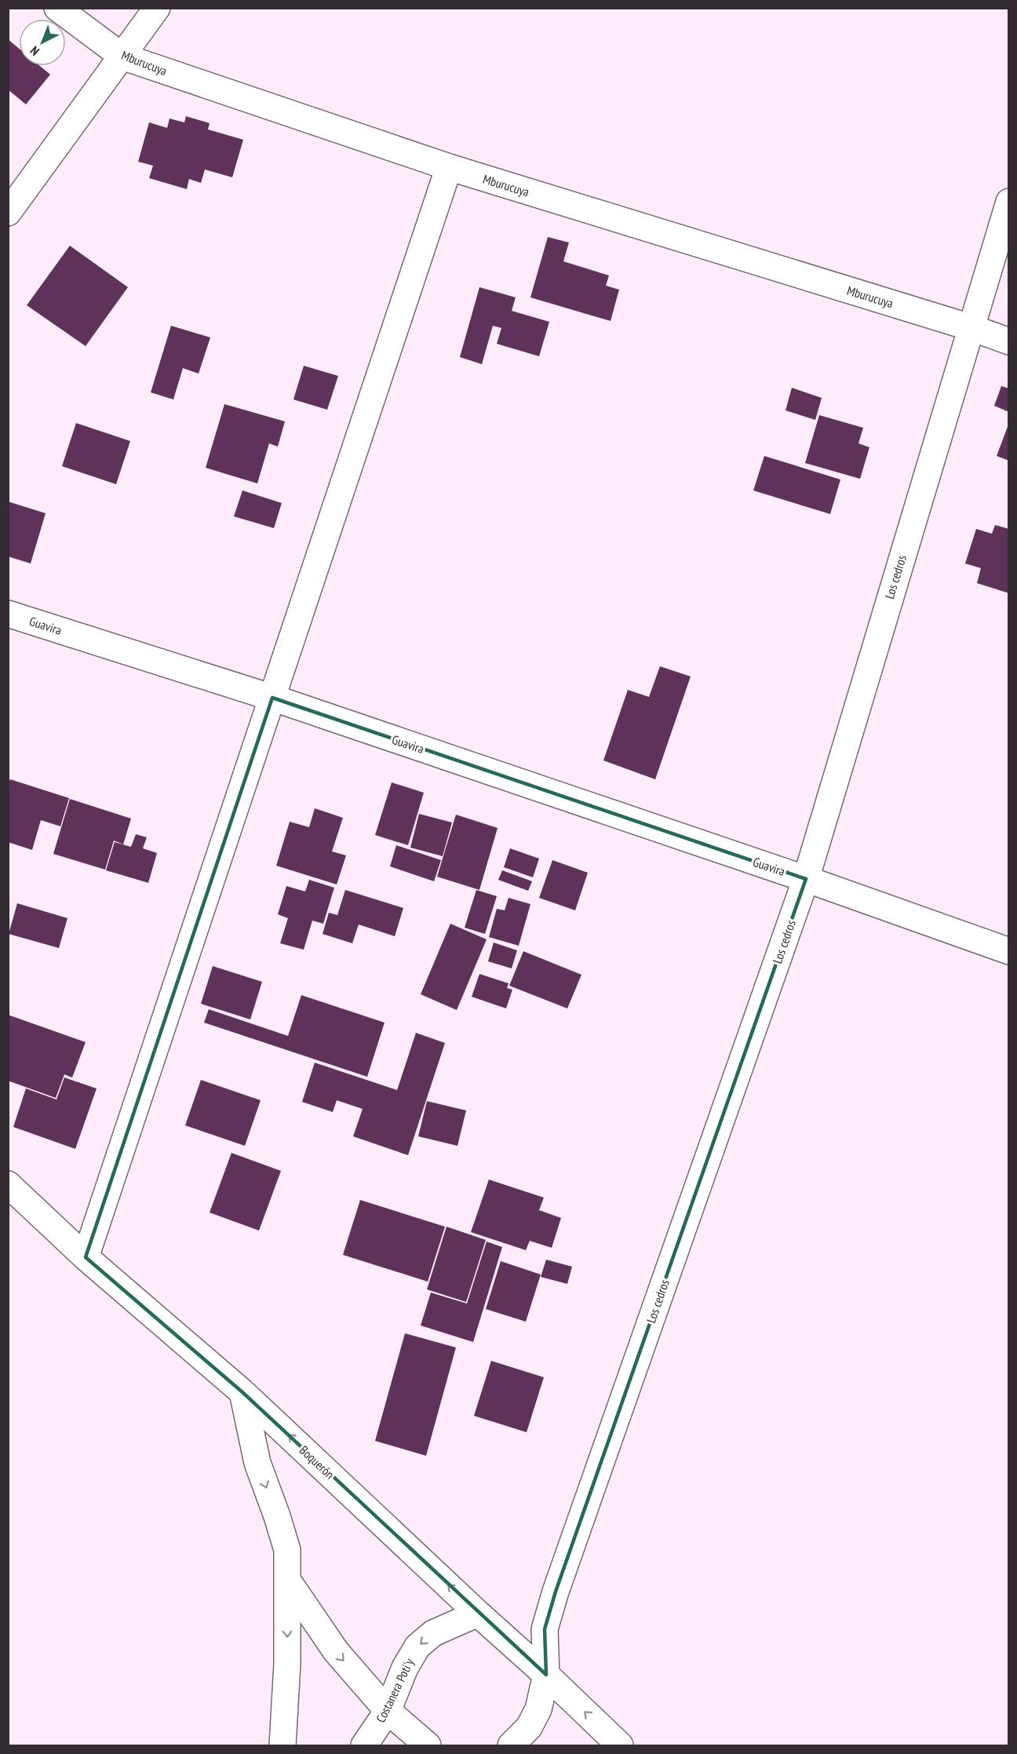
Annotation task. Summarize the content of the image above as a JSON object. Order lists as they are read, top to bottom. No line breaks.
{"streets":{"street":["Mburucuya","Los cedros","Guavira","Boquerón","Costanera Poti'y"]},"crossings":[["Mburucuya","Los cedros"],["Los cedros","Guavira"],["Los cedros","Boquerón"],["Boquerón","Costanera Poti'y"]],"one_way":["Costanera Poti'y"],"north":"bottom left"}
